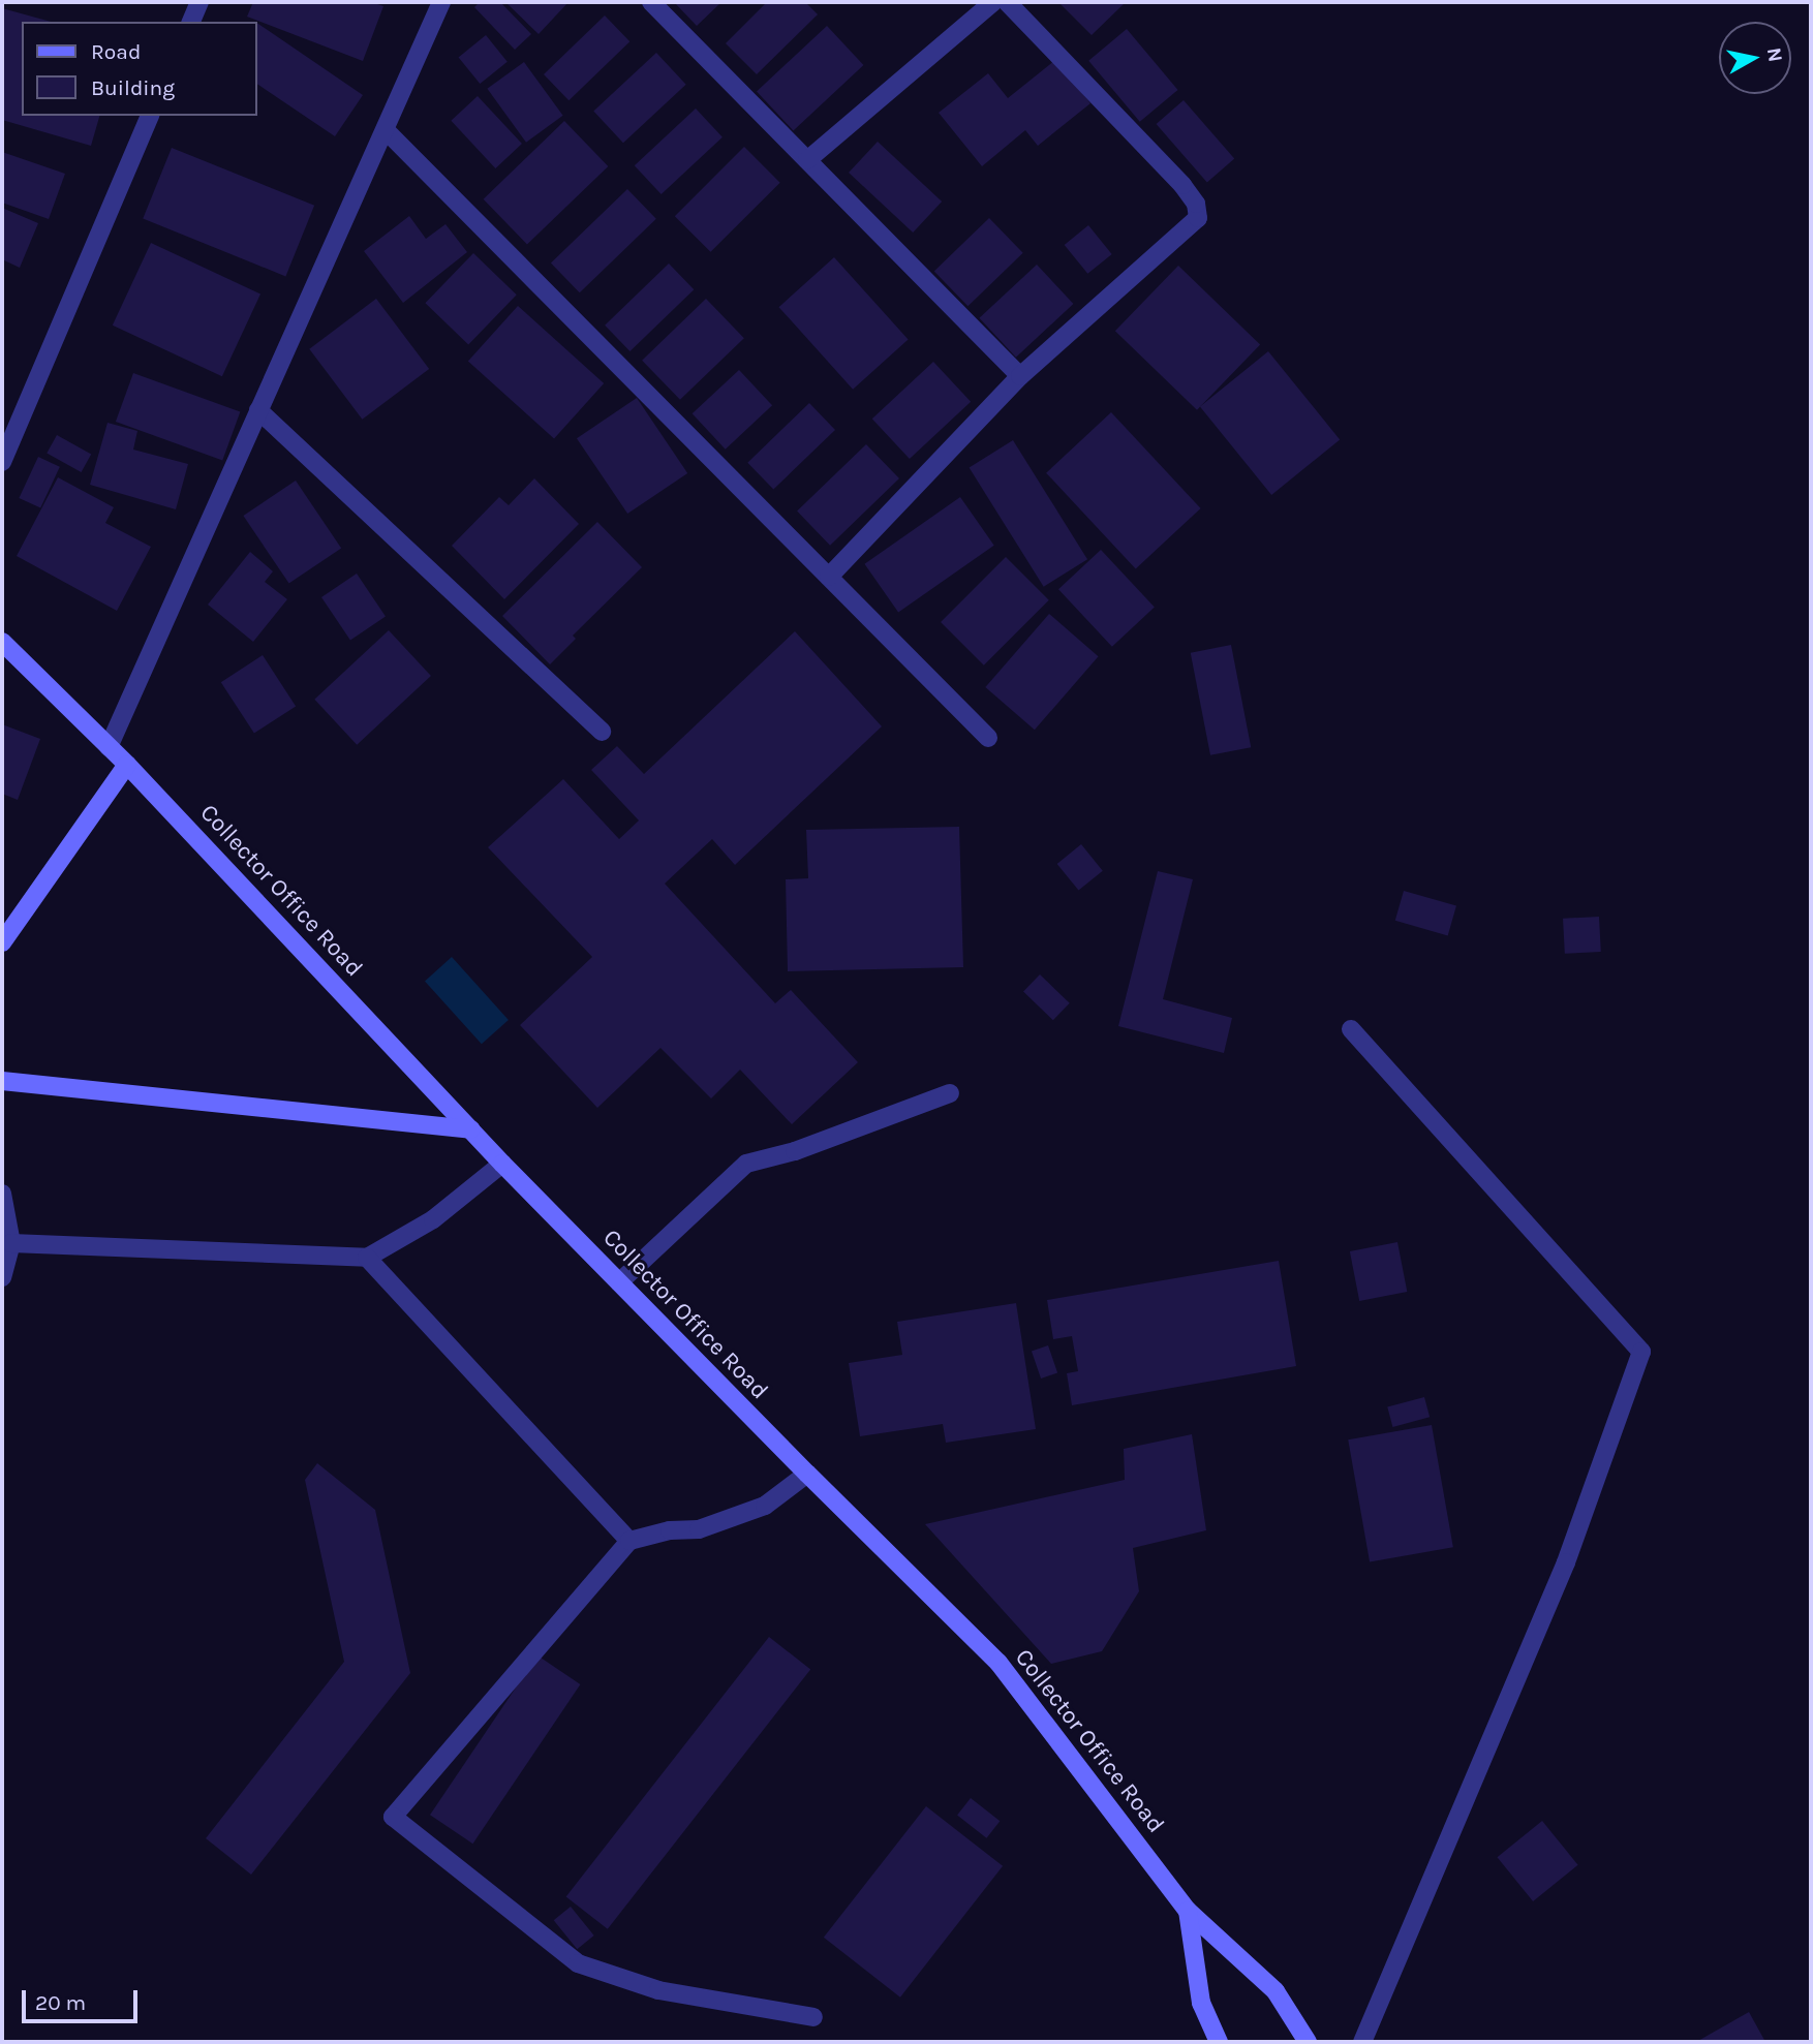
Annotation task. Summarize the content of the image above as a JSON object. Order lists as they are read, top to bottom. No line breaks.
{"streets":{"main road":["Collector Office Road"]},"legend":["Road","Building"],"scale_bar":"20 m","north":"right"}
